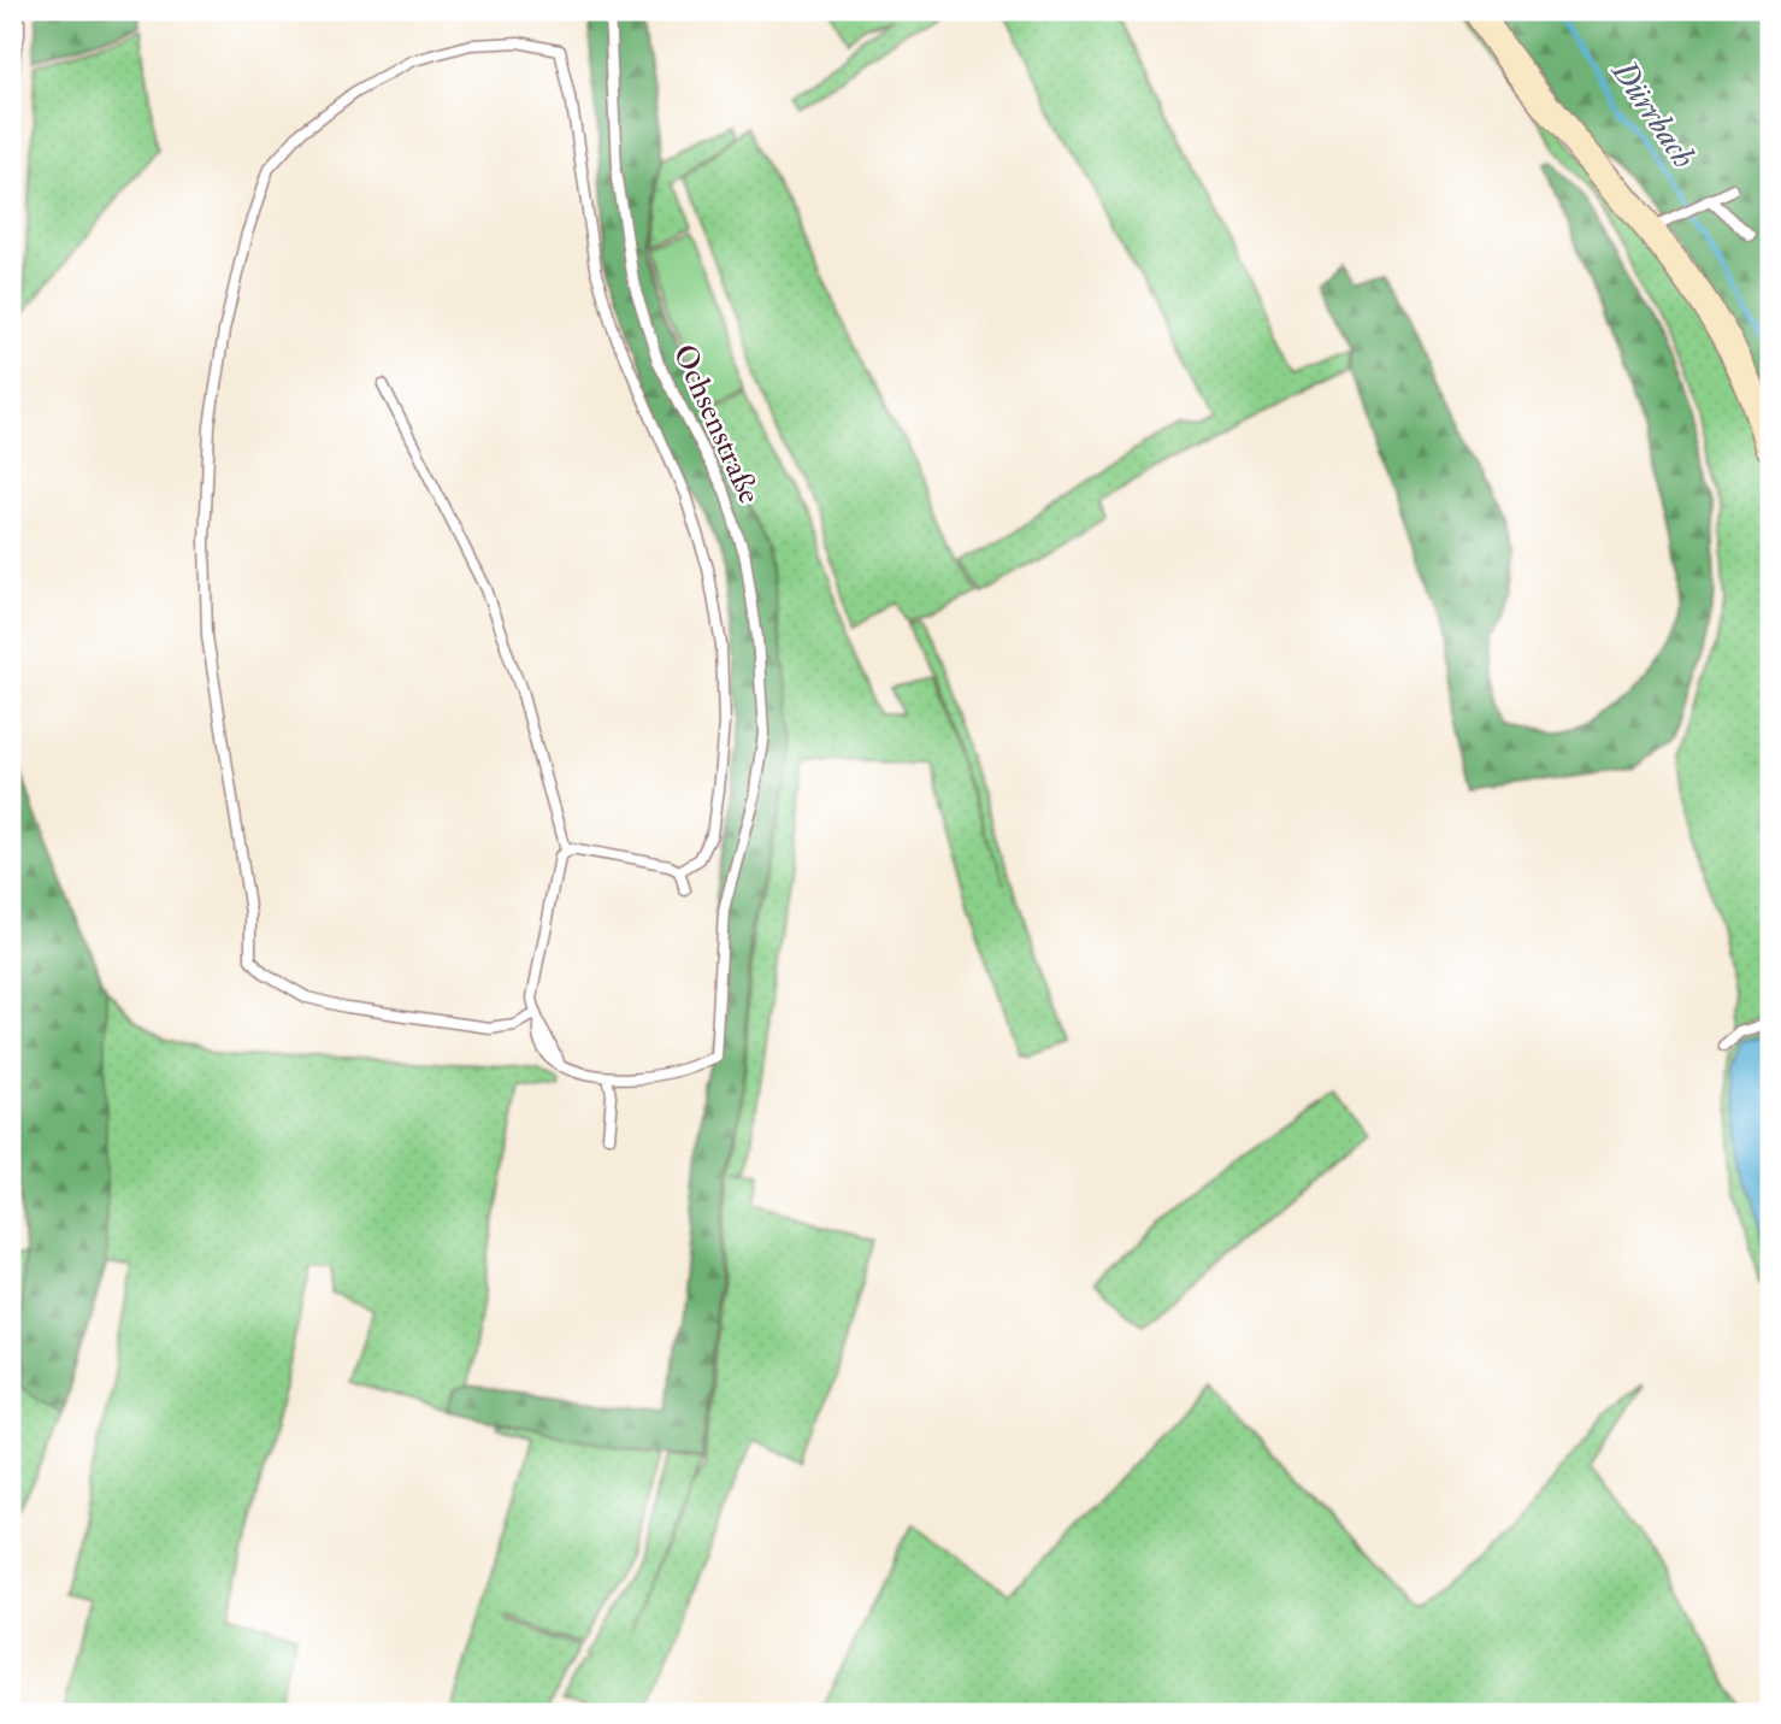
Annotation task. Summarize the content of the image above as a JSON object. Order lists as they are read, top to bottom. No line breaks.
{"streets":{"lane":["Ochsenstraße"]},"water":["Dürrbach"]}
